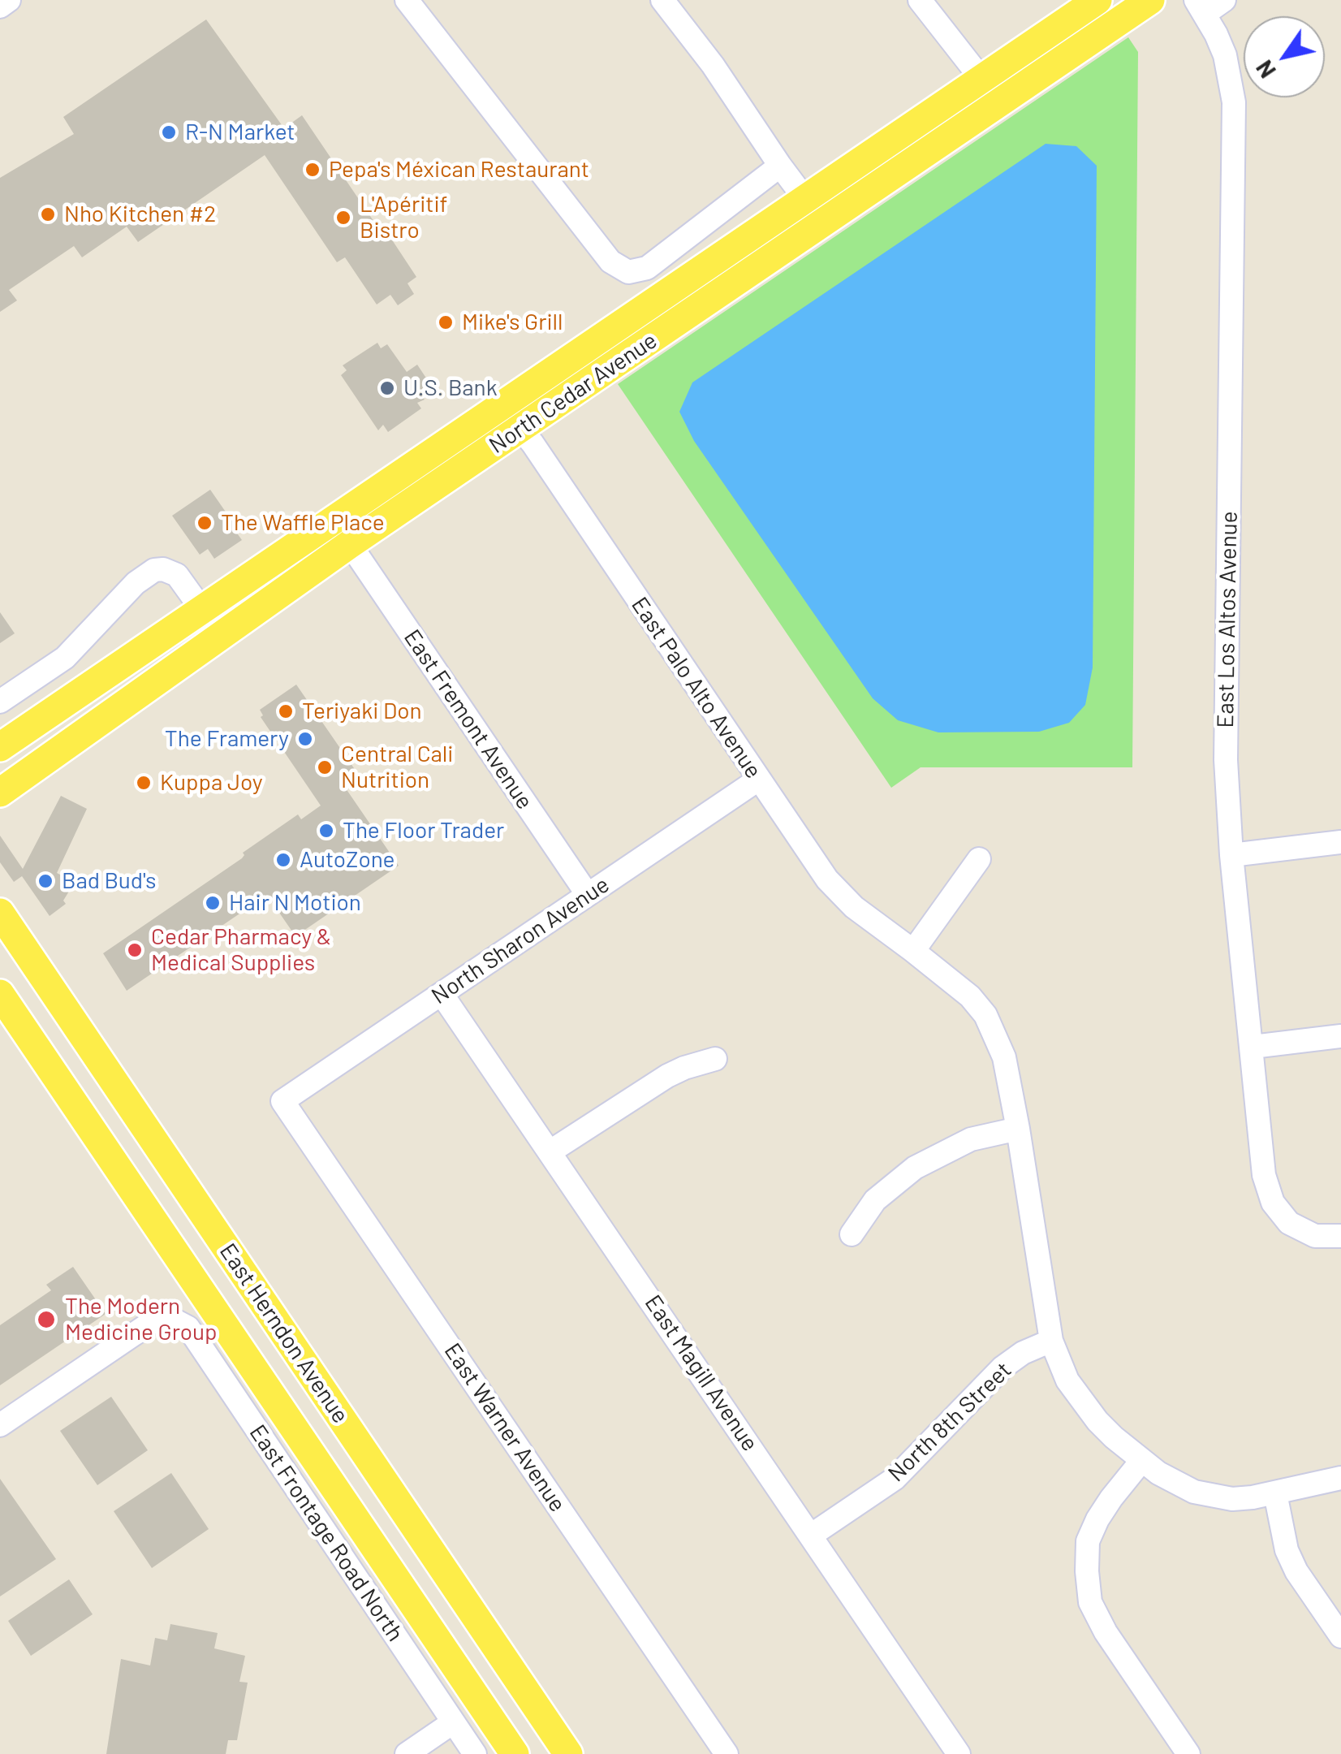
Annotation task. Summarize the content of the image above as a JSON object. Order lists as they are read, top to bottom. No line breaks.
{"streets":{"main road":["North Cedar Avenue","East Herndon Avenue"],"street":["East Los Altos Avenue","East Palo Alto Avenue","East Fremont Avenue","North Sharon Avenue","East Magill Avenue","North 8th Street","East Warner Avenue","East Frontage Road North"]},"crossings":[["North Cedar Avenue","East Palo Alto Avenue"],["North Cedar Avenue","East Fremont Avenue"],["East Palo Alto Avenue","North Sharon Avenue"],["East Palo Alto Avenue","North 8th Street"],["East Fremont Avenue","North Sharon Avenue"],["North Sharon Avenue","East Magill Avenue"],["North Sharon Avenue","East Warner Avenue"],["East Magill Avenue","North 8th Street"]],"places":["R-N Market","Pepa's Méxican Restaurant","Nho Kitchen #2","L'Apéritif Bistro","Mike's Grill","U.S. Bank","The Waffle Place","Teriyaki Don","The Framery","Central Cali Nutrition","Kuppa Joy","The Floor Trader","AutoZone","Bad Bud's","Hair N Motion","Cedar Pharmacy & Medical Supplies","The Modern Medicine Group"],"north":"bottom left"}
